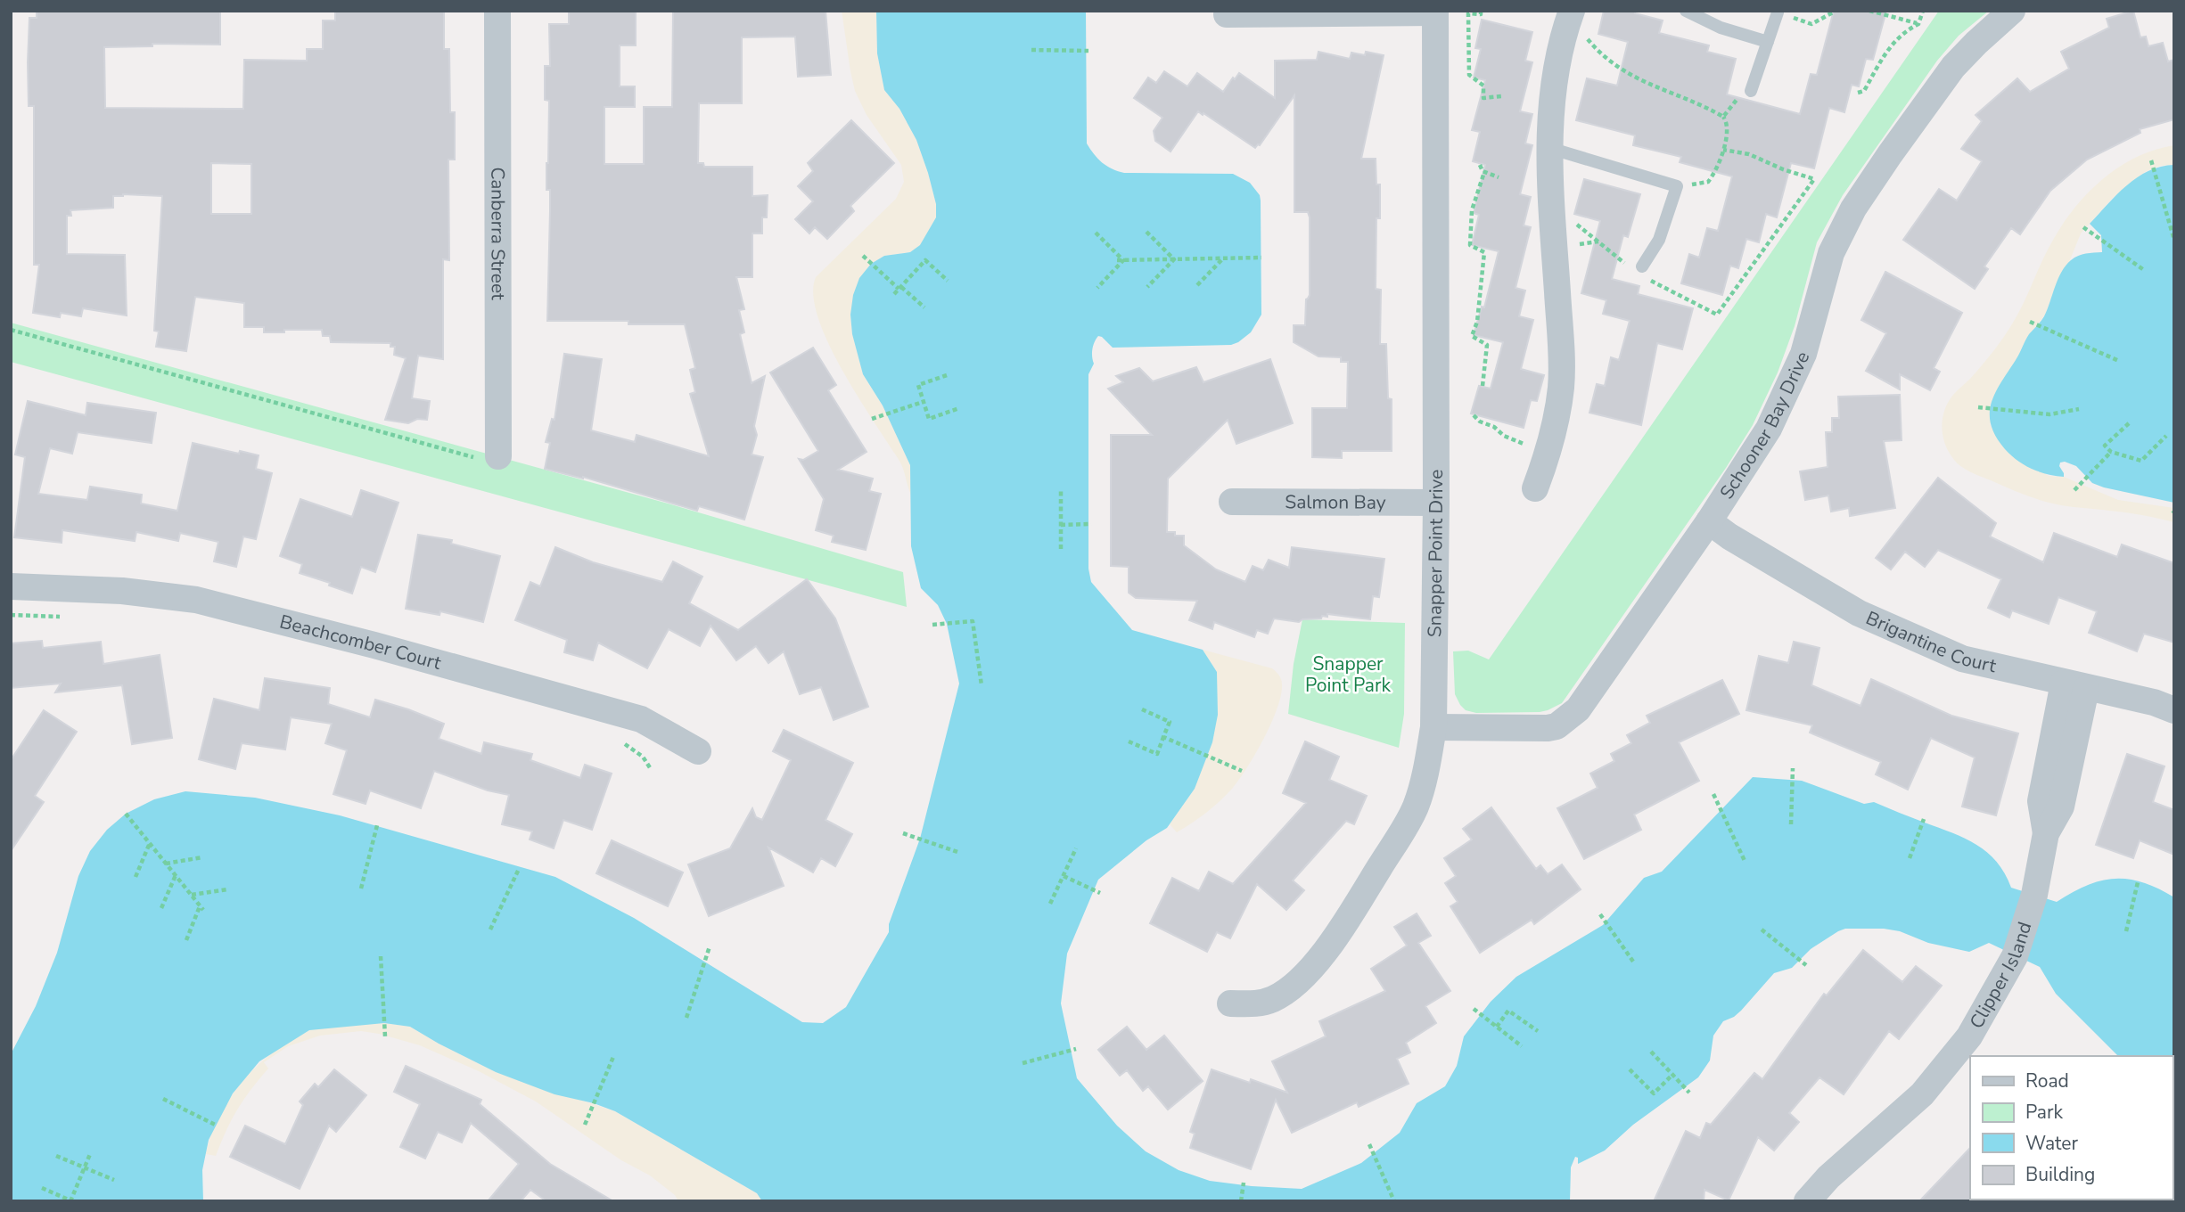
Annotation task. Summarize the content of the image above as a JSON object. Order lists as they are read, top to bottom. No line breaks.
{"streets":{"street":["Canberra Street","Schooner Bay Drive","Salmon Bay","Snapper Point Drive","Brigantine Court","Beachcomber Court","Clipper Island"]},"crossings":[["Schooner Bay Drive","Snapper Point Drive"],["Schooner Bay Drive","Brigantine Court"],["Salmon Bay","Snapper Point Drive"],["Brigantine Court","Clipper Island"]],"parks":["Snapper Point Park"],"legend":["Road","Park","Water","Building"]}
